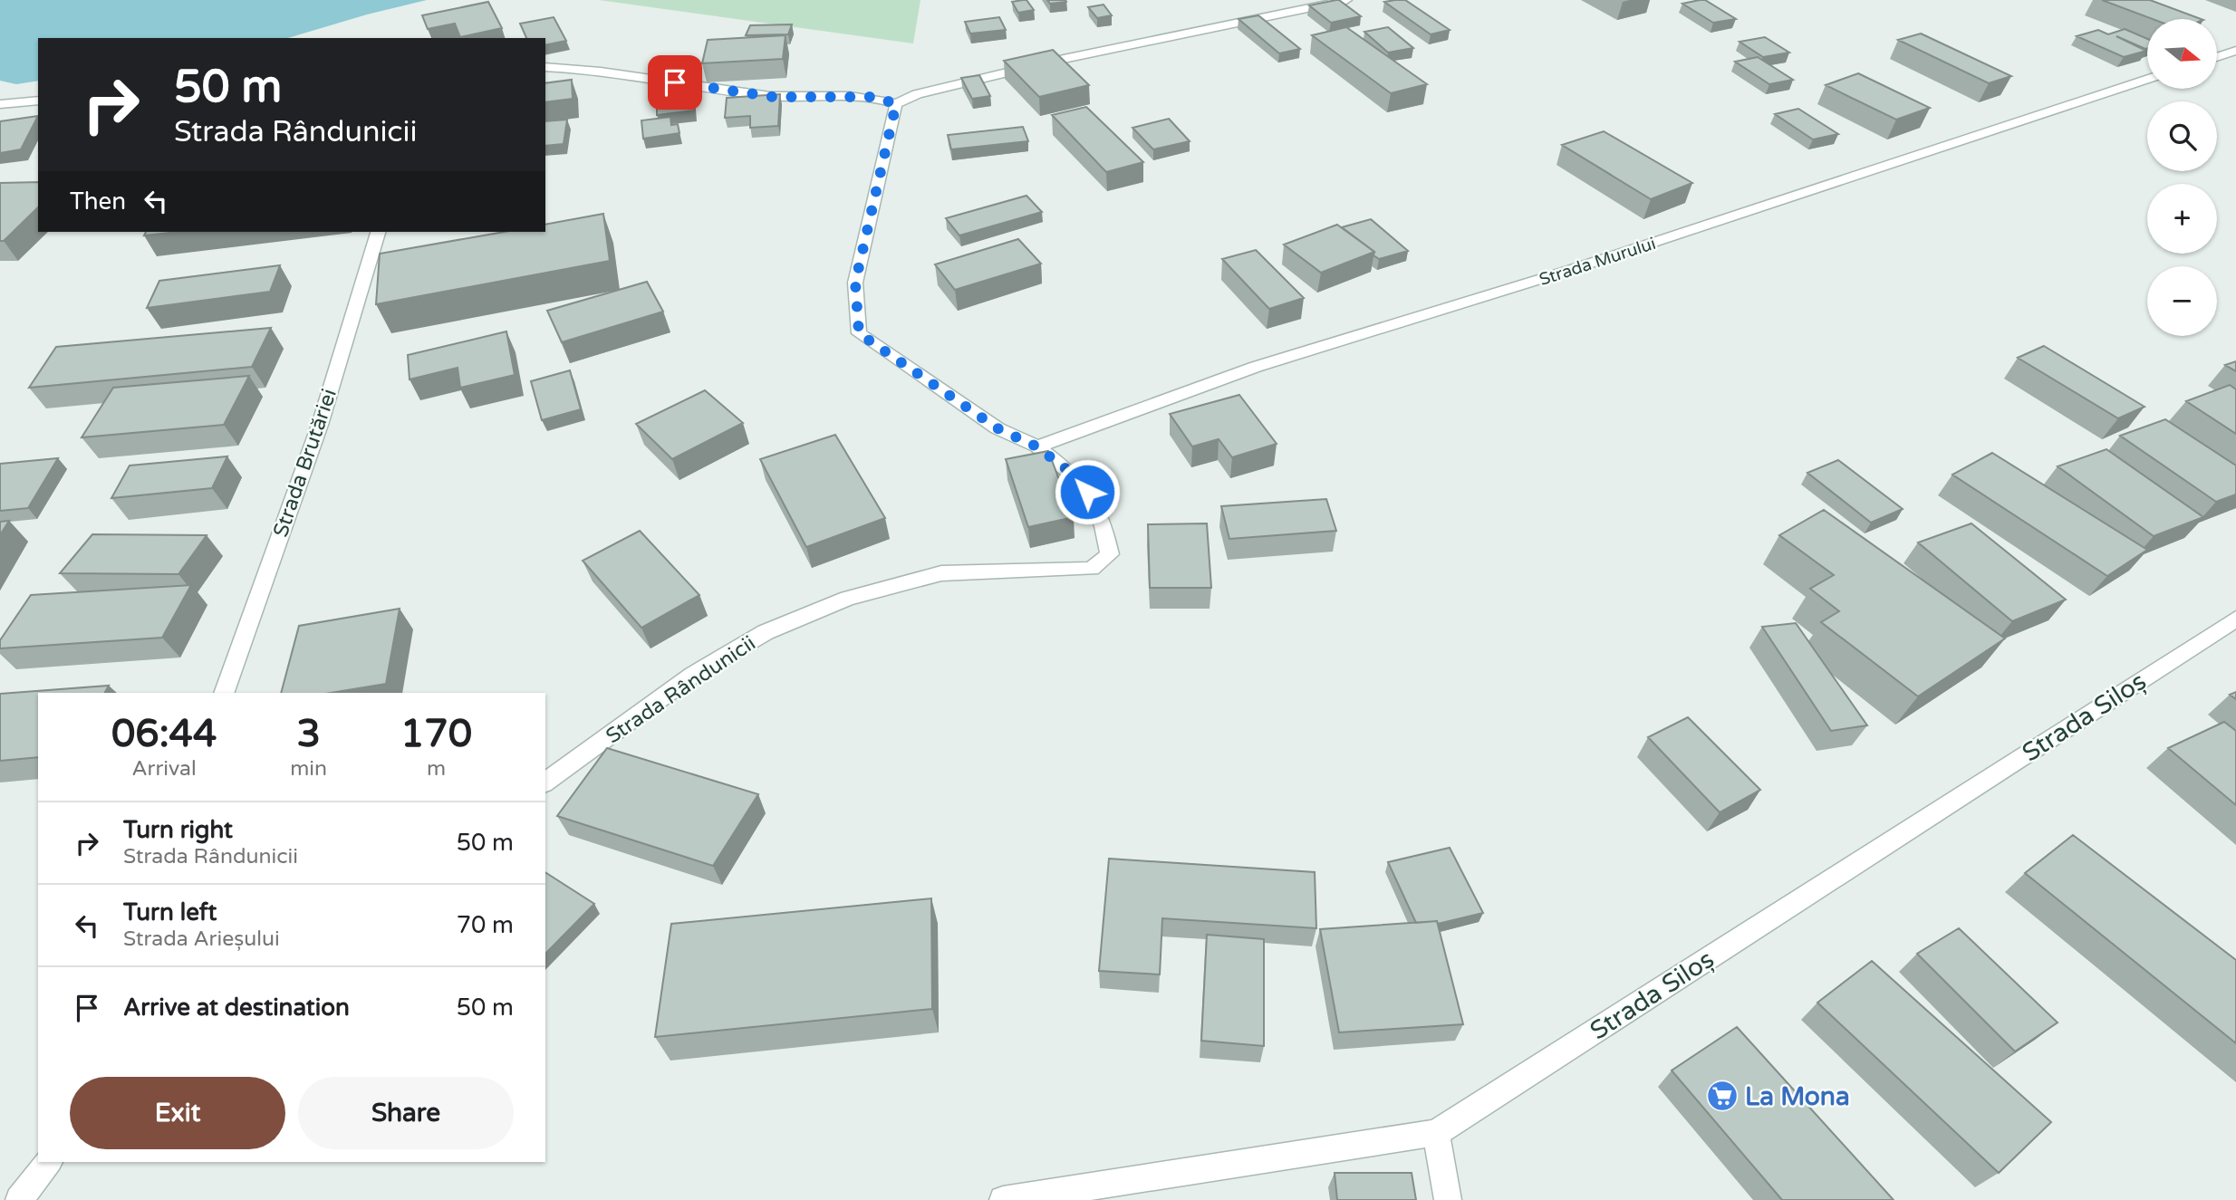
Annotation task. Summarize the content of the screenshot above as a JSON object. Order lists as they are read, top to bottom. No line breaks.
{"streets":{"street":["Strada Murului","Strada Brutăriei","Strada Rândunicii","Strada Siloș"]},"crossings":[["Strada Murului","Strada Rândunicii"]],"places":{"supermarket":["La Mona"]},"north":"right","page":{"map_buttons":["+","−"],"turn":["50 m","Strada Rândunicii"],"then":"Then","eta":["06:44","Arrival","3","min","170","m"],"list":[{"name":"Turn right","note":"Strada Rândunicii","value":"50 m"},{"name":"Turn left","note":"Strada Arieșului","value":"70 m"},{"name":"Arrive at destination","value":"50 m"}],"buttons":["Exit","Share"]}}
